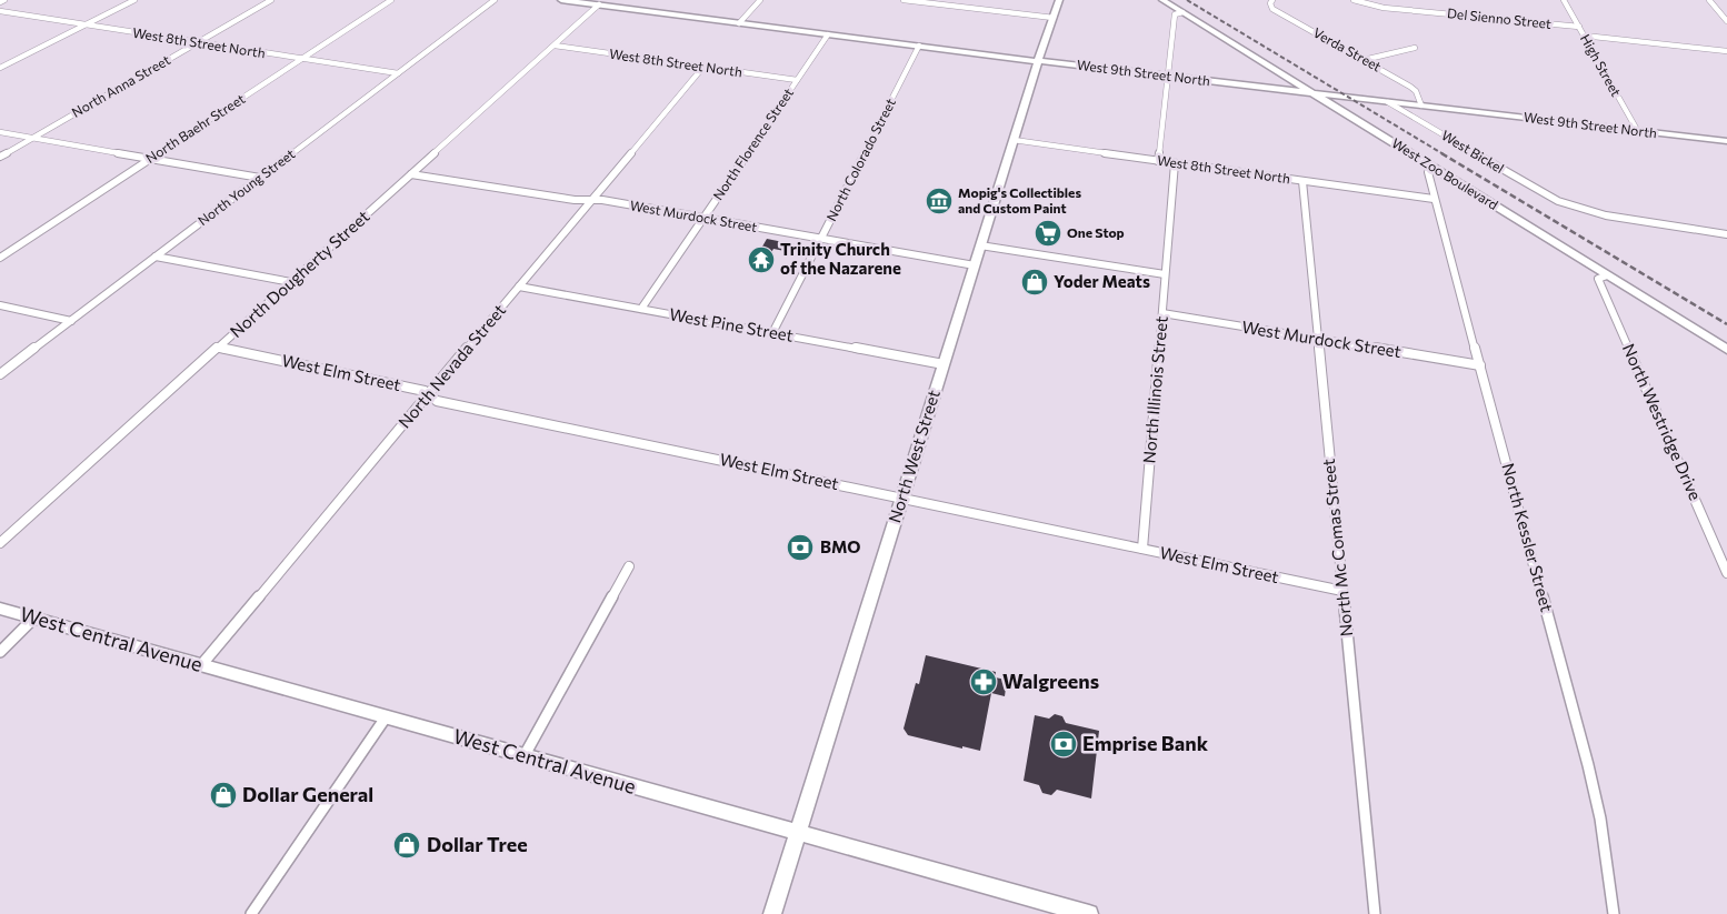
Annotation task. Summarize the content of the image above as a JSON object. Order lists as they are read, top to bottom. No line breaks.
{"streets":{"main road":["West 9th Street North","West Zoo Boulevard","North West Street","West Central Avenue"],"street":["Del Sienno Street","West 8th Street North","Verda Street","High Street","North Anna Street","North Baehr Street","North Florence Street","West Bickel","North Colorado Street","North Young Street","West Murdock Street","North Dougherty Street","West Pine Street","North Nevada Street","West Elm Street","North Illinois Street","North Westridge Drive","North Kessler Street","North Mc Comas Street"]},"crossings":[["Del Sienno Street","High Street"],["West 8th Street North","North Anna Street"],["West 8th Street North","North Baehr Street"],["West 8th Street North","North Florence Street"],["West 8th Street North","North Young Street"],["West 8th Street North","North Dougherty Street"],["West 8th Street North","North Nevada Street"],["West 8th Street North","North Illinois Street"],["West 8th Street North","North West Street"],["West 8th Street North","North Kessler Street"],["West 8th Street North","North Mc Comas Street"],["Verda Street","West 9th Street North"],["High Street","West 9th Street North"],["West 9th Street North","North Florence Street"],["West 9th Street North","West Bickel"],["West 9th Street North","North Colorado Street"],["West 9th Street North","West Zoo Boulevard"],["West 9th Street North","North Dougherty Street"],["West 9th Street North","North West Street"],["North Florence Street","West Murdock Street"],["North Florence Street","West Pine Street"],["North Colorado Street","West Murdock Street"],["North Colorado Street","West Pine Street"],["West Zoo Boulevard","North Westridge Drive"],["West Zoo Boulevard","North Kessler Street"],["West Murdock Street","North Dougherty Street"],["West Murdock Street","North Nevada Street"],["West Murdock Street","North Illinois Street"],["West Murdock Street","North West Street"],["West Murdock Street","North Kessler Street"],["West Murdock Street","North Mc Comas Street"],["North Dougherty Street","West Elm Street"],["West Pine Street","North Nevada Street"],["West Pine Street","North West Street"],["North Nevada Street","West Elm Street"],["North Nevada Street","West Central Avenue"],["West Elm Street","North Illinois Street"],["West Elm Street","North West Street"],["West Elm Street","North Mc Comas Street"],["North West Street","West Central Avenue"]],"places":{"museum":["Mopig's Collectibles and Custom Paint"],"supermarket":["One Stop"],"temple":["Trinity Church of the Nazarene"],"shop":["Yoder Meats","Dollar General","Dollar Tree"],"bank":["BMO","Emprise Bank"],"pharmacy":["Walgreens"]}}
